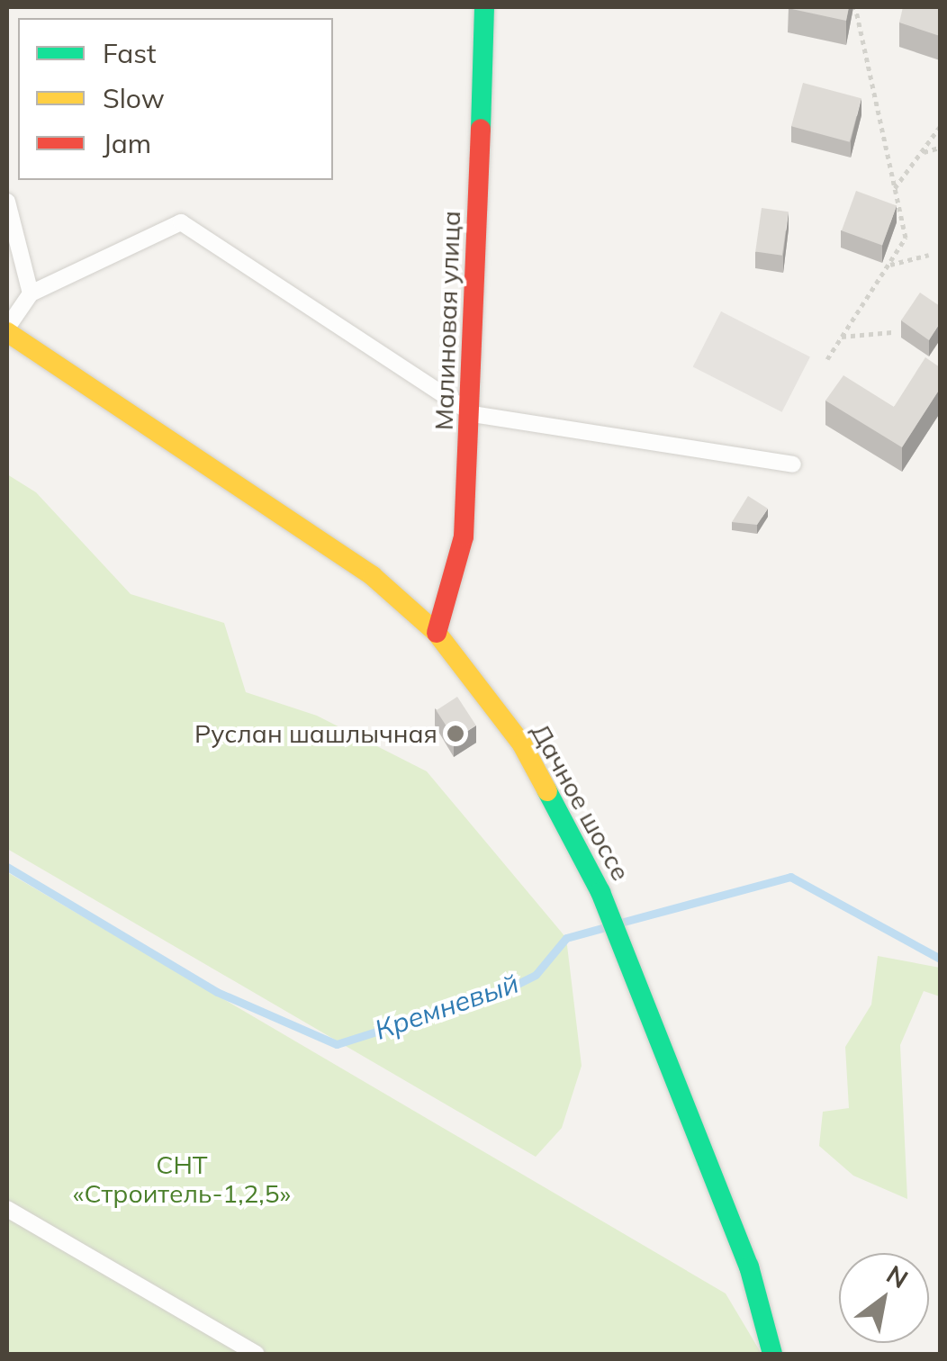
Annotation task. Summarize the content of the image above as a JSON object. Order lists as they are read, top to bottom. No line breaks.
{"streets":{"main road":["Малиновая улица","Дачное шоссе"]},"crossings":[["Малиновая улица","Дачное шоссе"]],"water":["Кремневый"],"parks":["СНТ «Строитель-1,2,5»"],"places":["Руслан шашлычная"],"legend":["Fast","Slow","Jam"],"north":"top right"}
